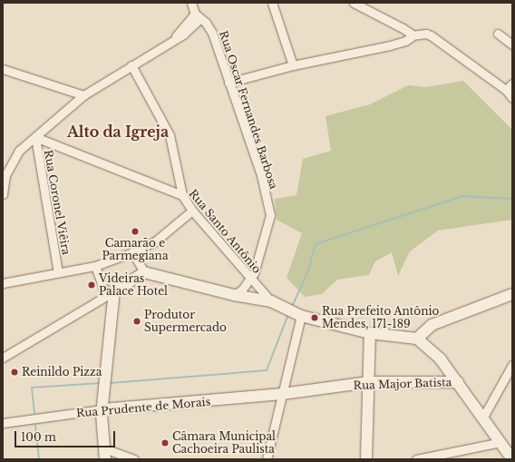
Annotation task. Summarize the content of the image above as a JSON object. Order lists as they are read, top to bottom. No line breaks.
{"streets":{"main road":["Rua Major Batista","Rua Prudente de Morais"],"street":["Rua Oscar Fernandes Barbosa","Rua Coronel Viêira","Rua Santo Antônio"]},"crossings":[["Rua Oscar Fernandes Barbosa","Rua Santo Antônio"],["Rua Coronel Viêira","Rua Santo Antônio"],["Rua Major Batista","Rua Prudente de Morais"]],"districts":["Alto da Igreja"],"places":["Camarão e Parmegiana","Videiras Palace Hotel","Rua Prefeito Antônio Mendes, 171-189","Produtor Supermercado","Reinildo Pizza","Câmara Municipal Cachoeira Paulista"],"scale_bar":"100 m"}
